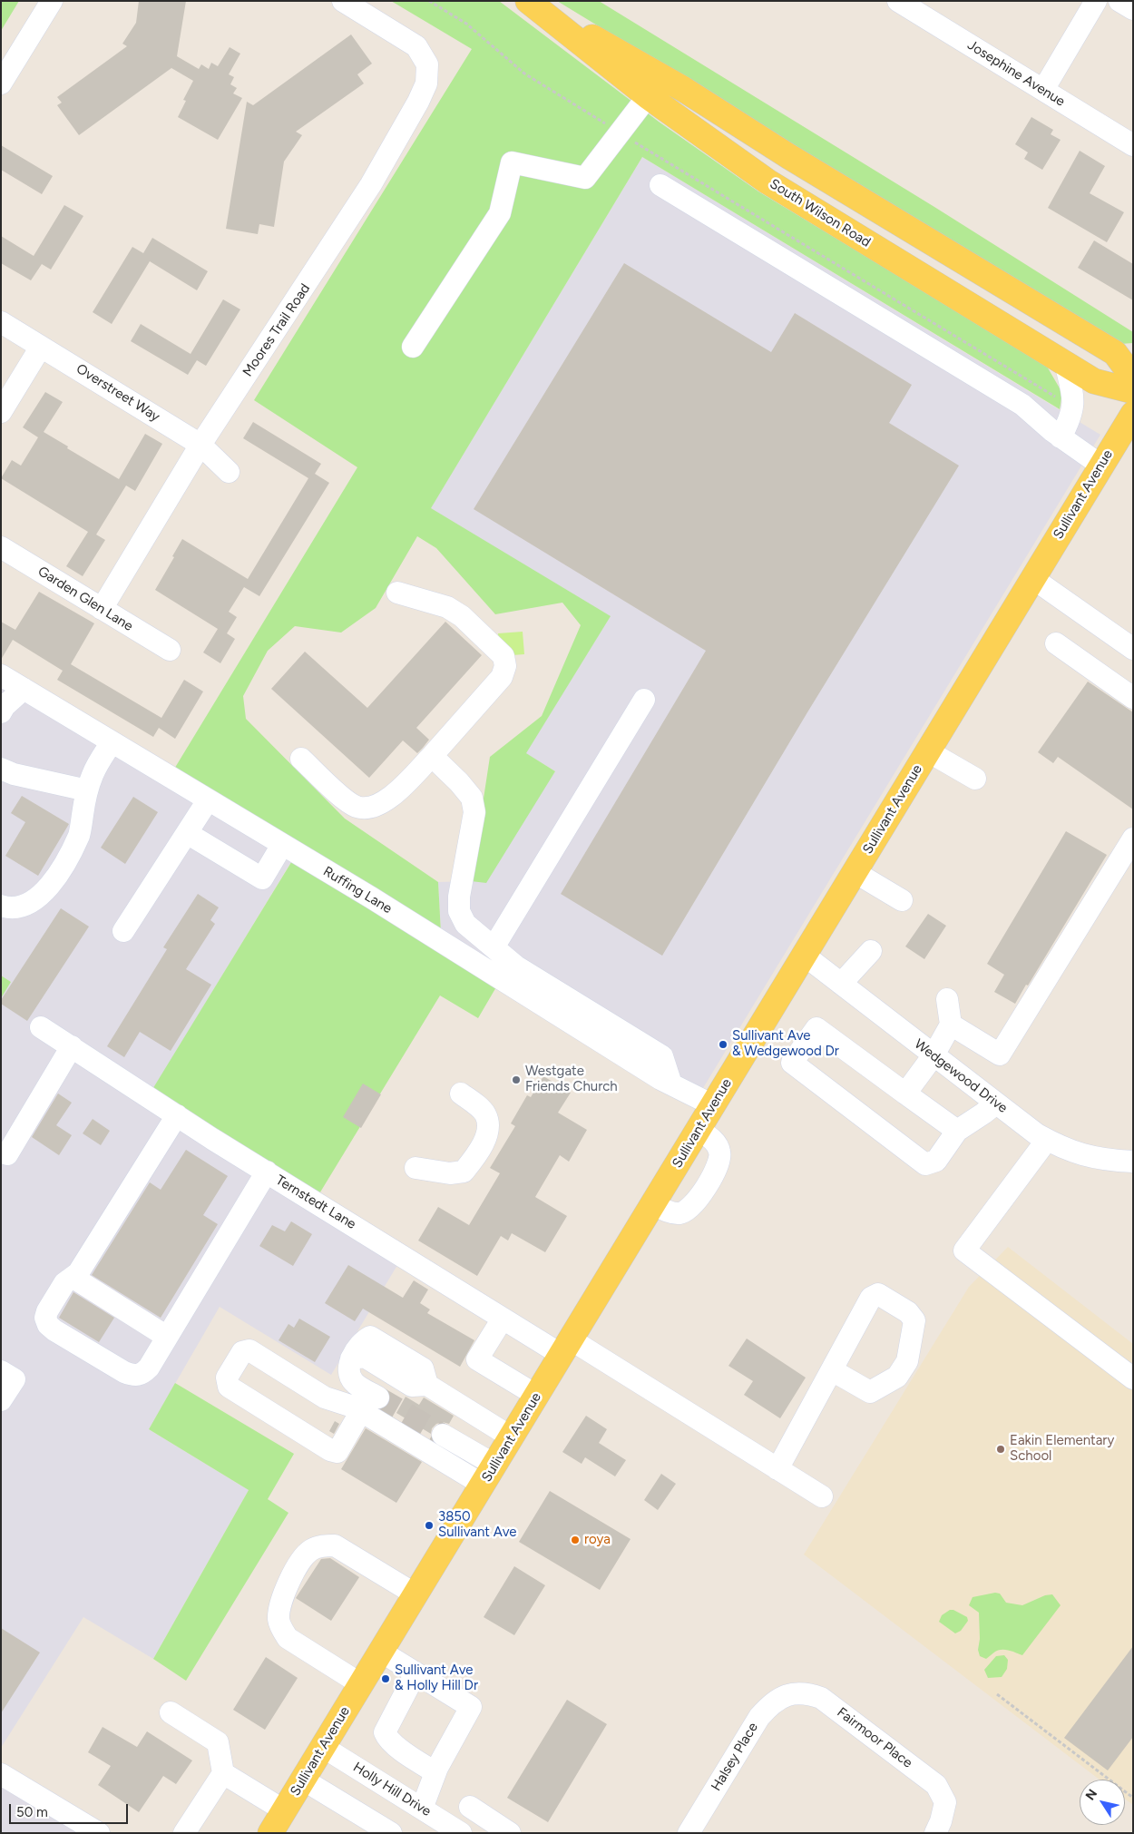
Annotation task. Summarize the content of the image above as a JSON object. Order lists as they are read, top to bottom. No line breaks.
{"streets":{"main road":["South Wilson Road","Sullivant Avenue"],"street":["Josephine Avenue","Moores Trail Road","Overstreet Way","Garden Glen Lane","Ruffing Lane","Wedgewood Drive","Ternstedt Lane","Fairmoor Place","Halsey Place","Holly Hill Drive"]},"crossings":[["Moores Trail Road","Overstreet Way"],["Moores Trail Road","Garden Glen Lane"],["Sullivant Avenue","Ruffing Lane"],["Sullivant Avenue","Wedgewood Drive"],["Sullivant Avenue","Ternstedt Lane"],["Sullivant Avenue","Holly Hill Drive"],["Fairmoor Place","Halsey Place"]],"places":["Sullivant Ave & Wedgewood Dr","Westgate Friends Church","Eakin Elementary School","3850 Sullivant Ave","roya","Sullivant Ave & Holly Hill Dr"],"scale_bar":"50 m","north":"top left"}
